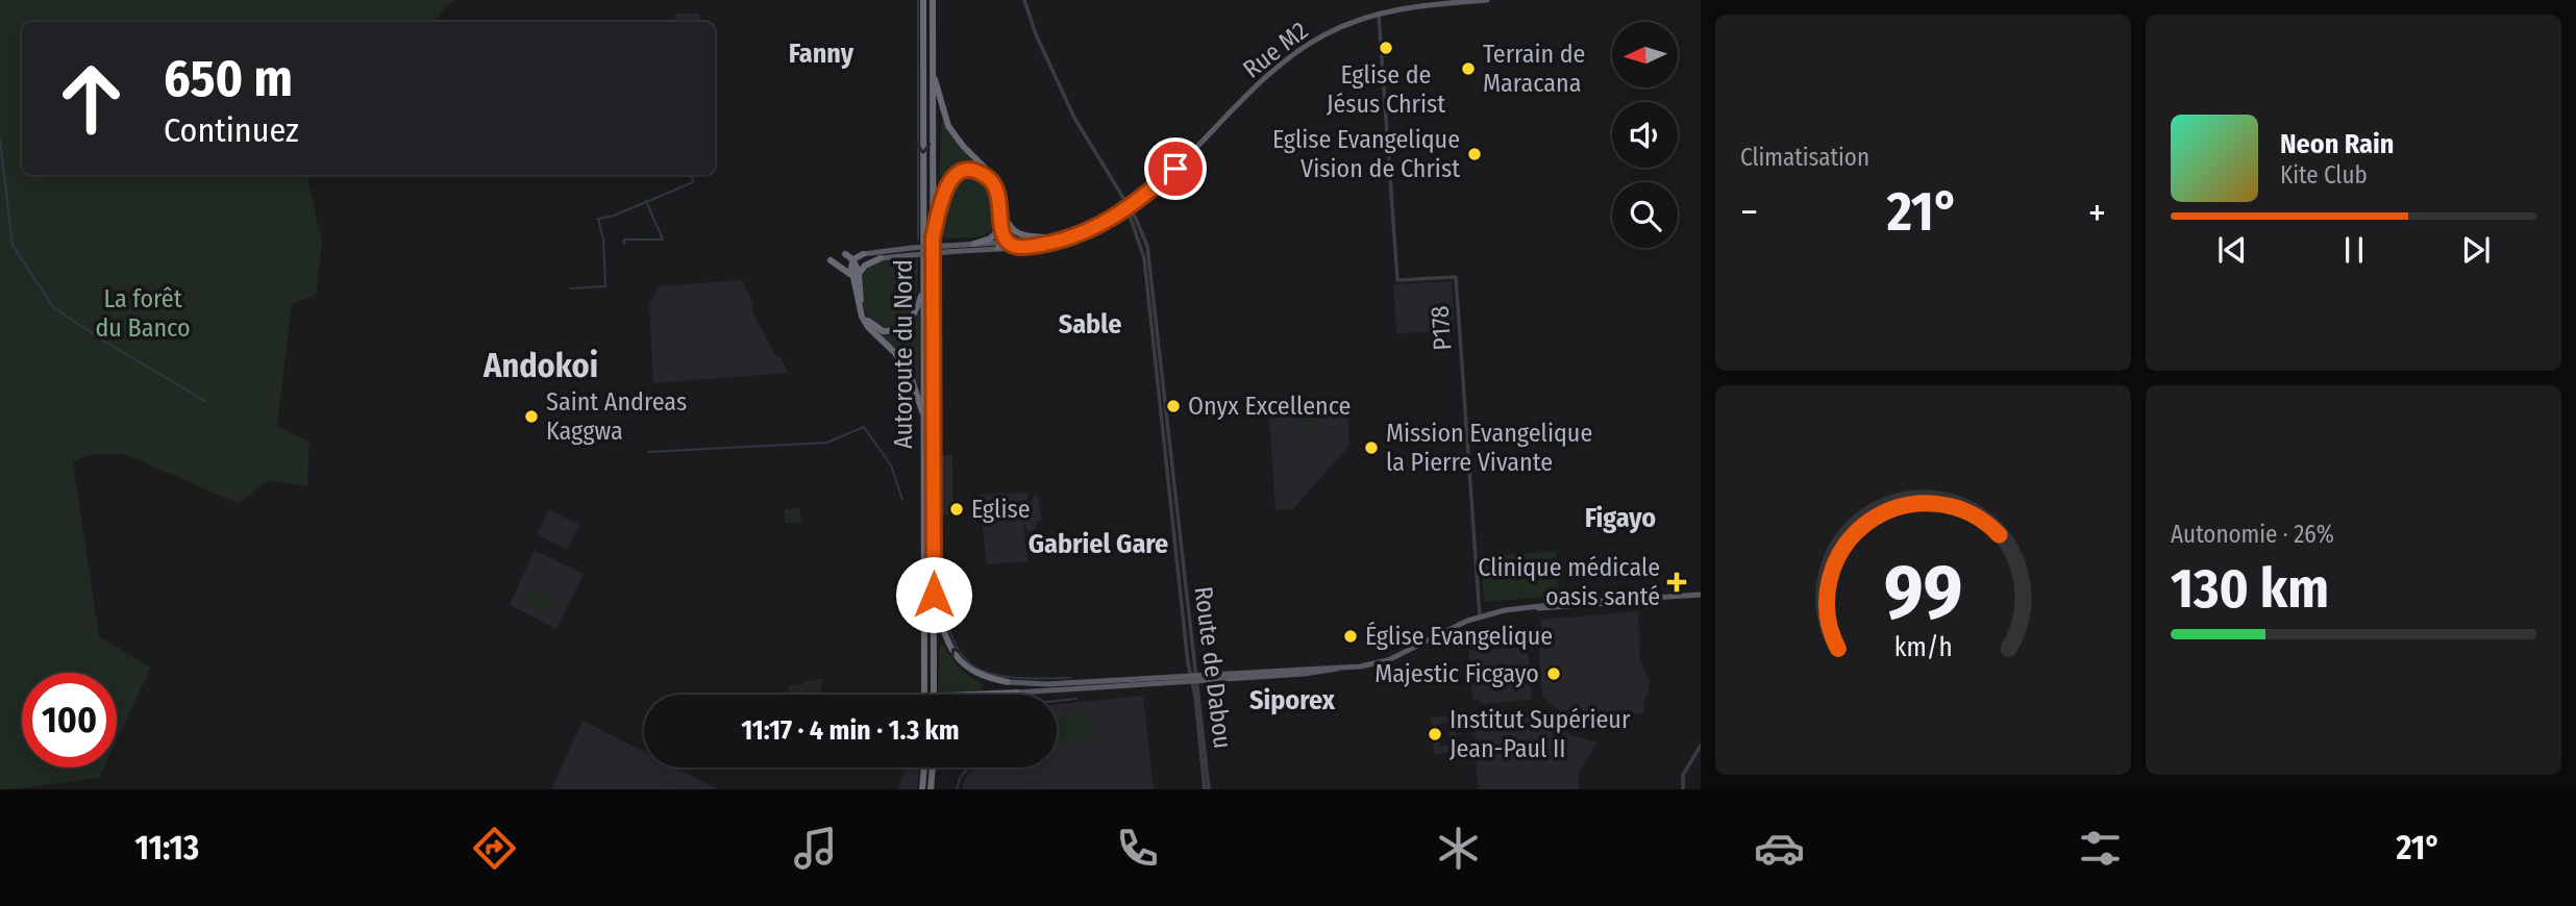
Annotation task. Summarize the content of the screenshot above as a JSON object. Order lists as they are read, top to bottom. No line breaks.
{"streets":{"highway":["Autoroute du Nord"],"main road":["Rue M2"],"street":["P178","Route de Dabou"]},"crossings":[["Rue M2","P178"],["Rue M2","Route de Dabou"]],"districts":["Fanny","Sable","Andokoi","Figayo","Gabriel Gare","Siporex"],"parks":["La forêt du Banco"],"places":{"other":["Eglise de Jésus Christ","Terrain de Maracana","Eglise Evangelique Vision de Christ","Onyx Excellence","Saint Andreas Kaggwa","Mission Evangelique la Pierre Vivante","Eglise","Église Evangelique","Majestic Ficgayo","Institut Supérieur Jean-Paul II"],"health":["Clinique médicale oasis santé"]},"north":"left","page":{"tile":["Climatisation",["Autonomie · 26%","130 km"]],"turn":["650 m","Continuez"],"song":["Neon Rain","Kite Club"],"heat":["−","21°","+"],"limit":"100","trip":"11:17 · 4 min · 1.3 km","tabs":["11:13","21°"],"gauge":["99","km/h"]}}
